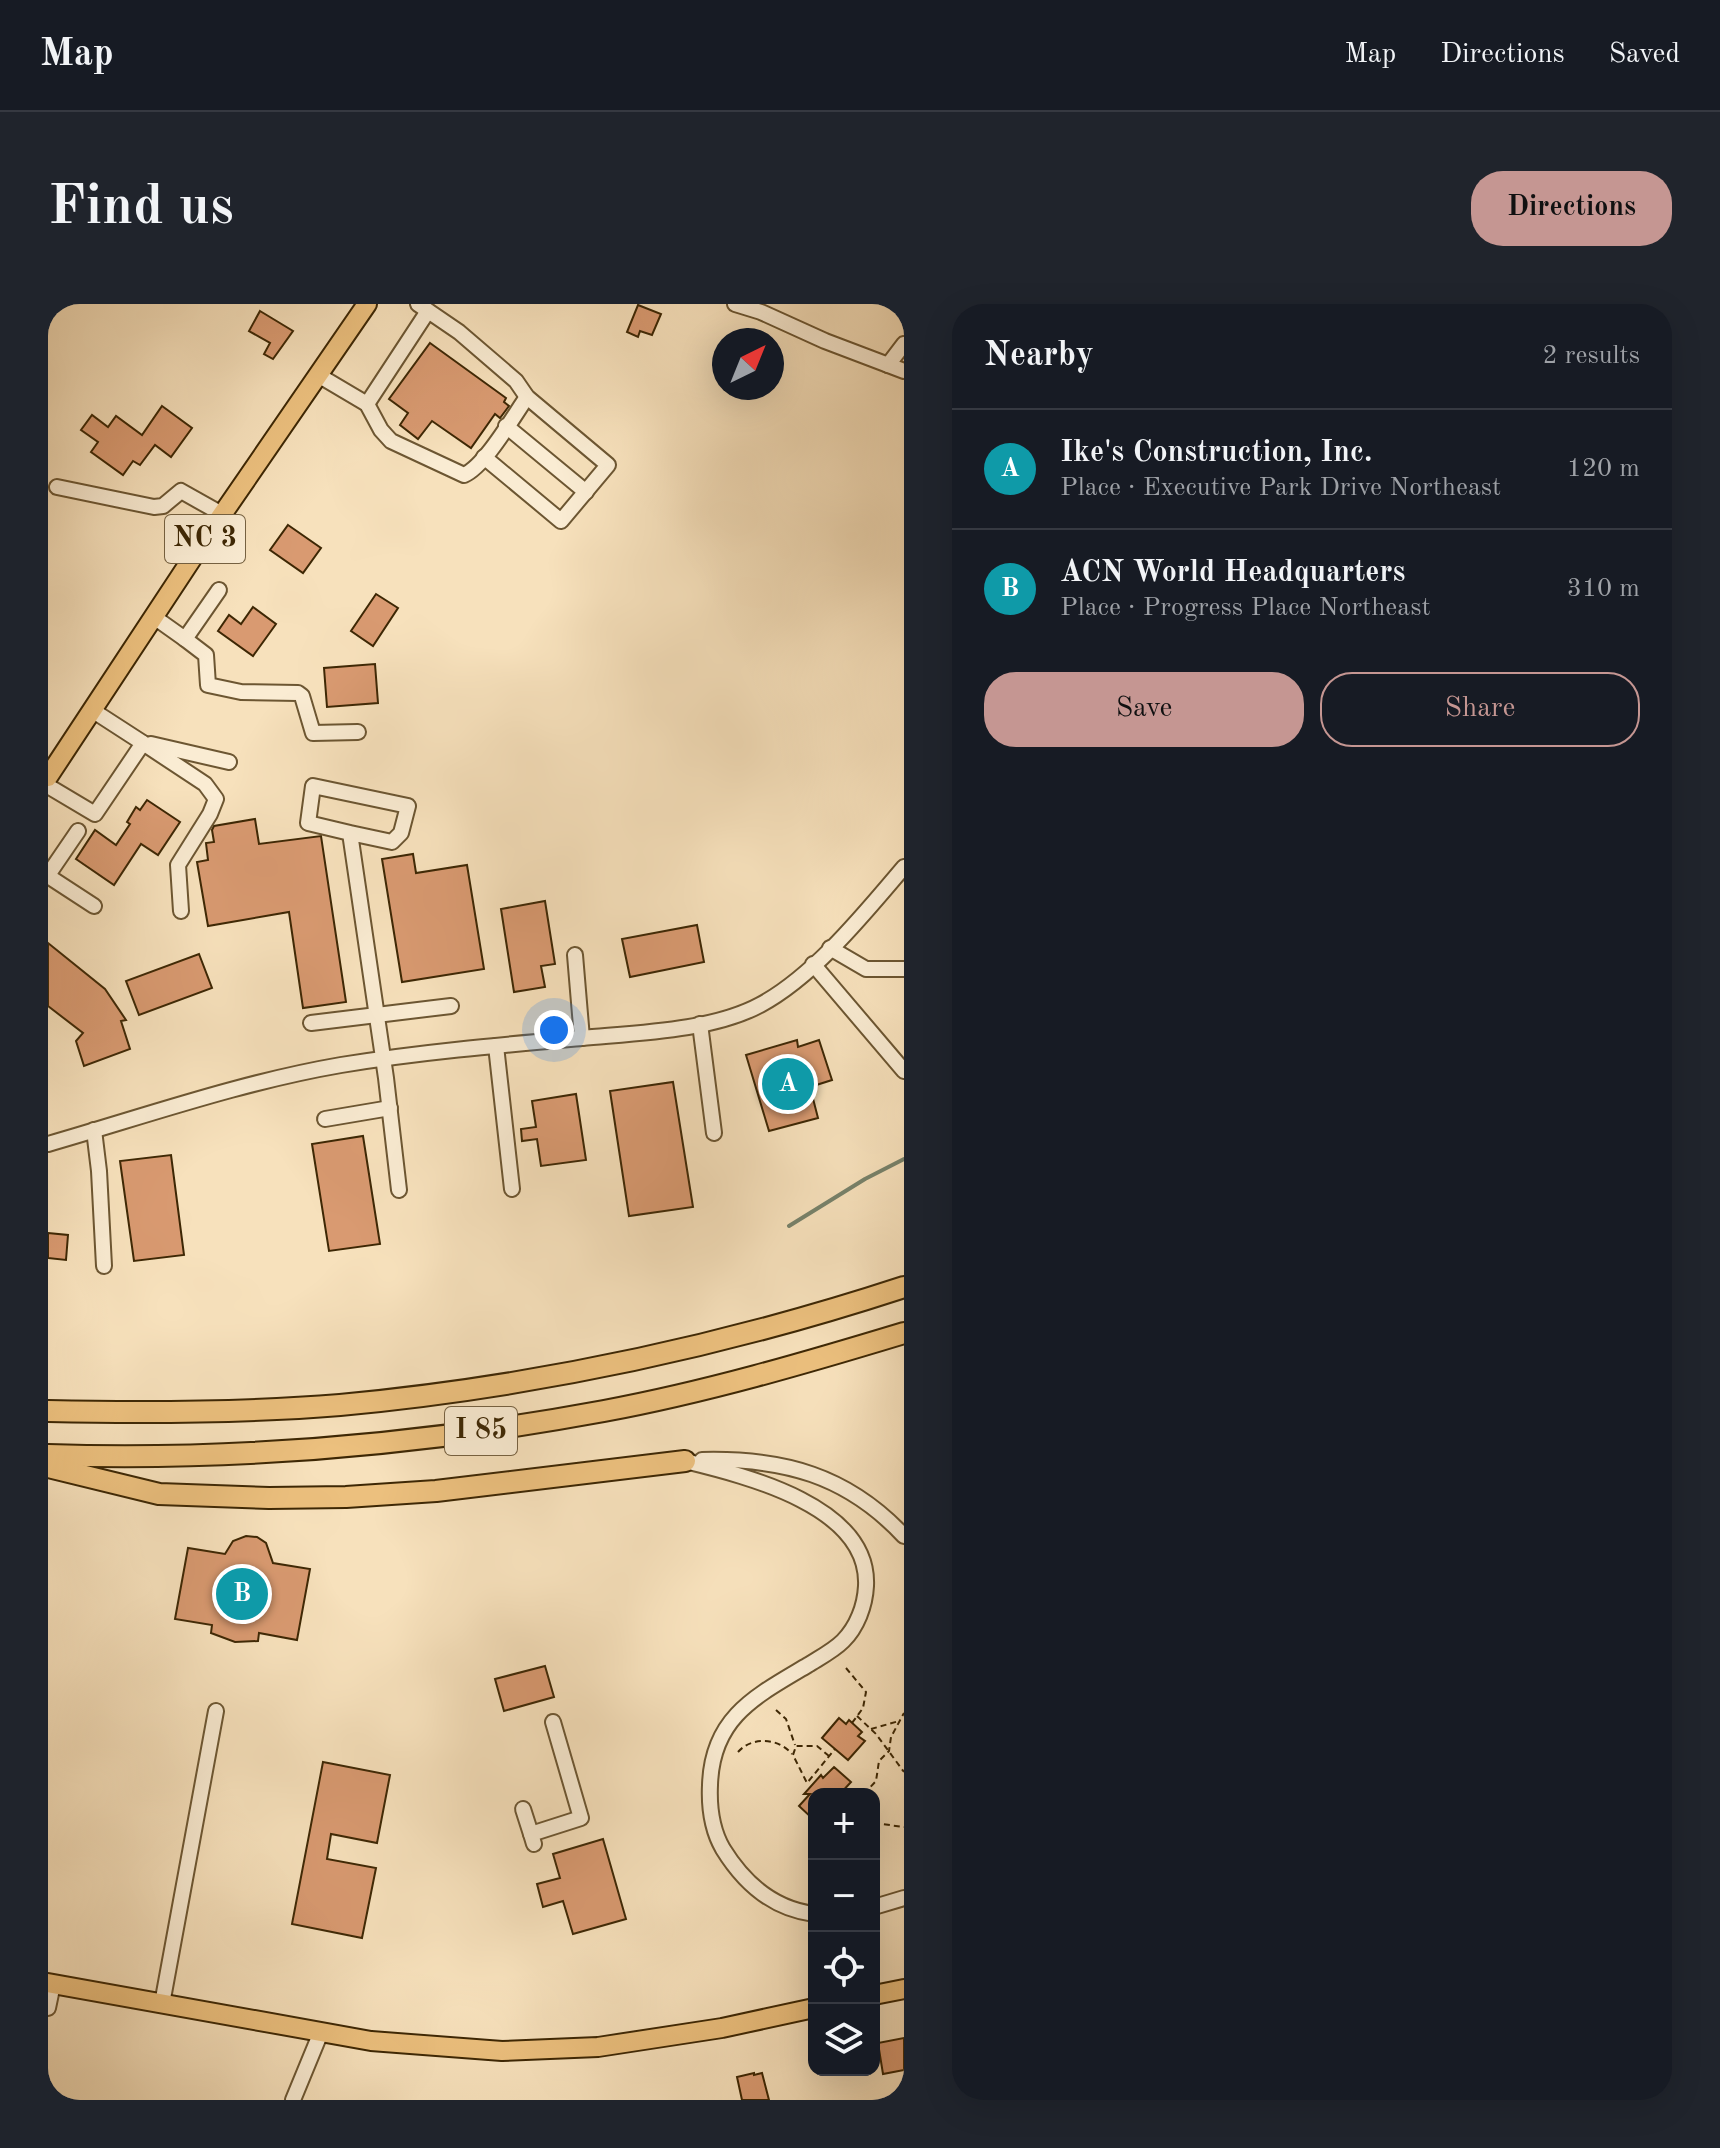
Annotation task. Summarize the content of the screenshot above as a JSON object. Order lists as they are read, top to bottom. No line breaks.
{"streets":{"highway":["I 85"],"main road":["NC 3"]},"north":"top right","page":{"header":"Map","nav":["Map","Directions","Saved"],"buttons":["Directions",["Save","Share"]],"title":"Find us","heading":["Nearby","2 results"],"list":[{"mark":"A","name":"Ike's Construction, Inc.","note":"Place · Executive Park Drive Northeast","value":"120 m"},{"mark":"B","name":"ACN World Headquarters","note":"Place · Progress Place Northeast","value":"310 m"}],"pins":["A","B"],"map_buttons":["+","−"]}}
